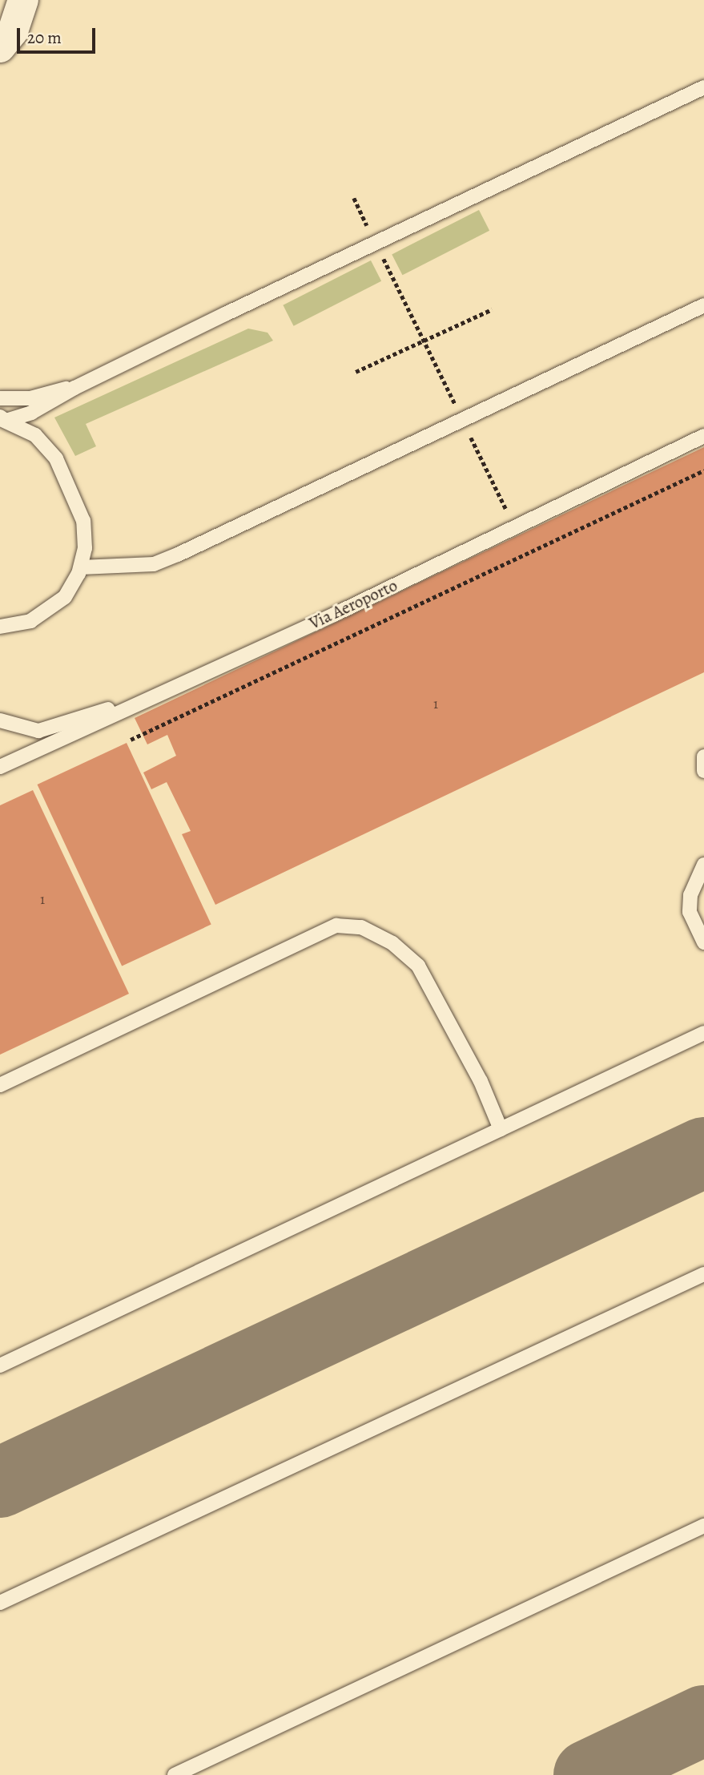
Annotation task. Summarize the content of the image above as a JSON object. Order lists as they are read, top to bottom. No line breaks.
{"streets":{"lane":["Via Aeroporto"]},"house_numbers":["1","1"],"scale_bar":"20 m"}
